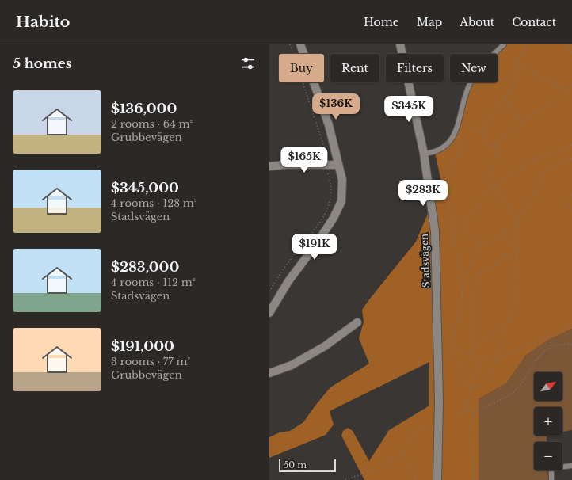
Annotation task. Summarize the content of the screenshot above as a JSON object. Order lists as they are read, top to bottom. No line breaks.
{"streets":{"street":["Stadsvägen"]},"scale_bar":"50 m","north":"top right","page":{"header":"Habito","nav":["Home","Map","About","Contact"],"heading":"5 homes","chip":["Buy","Rent","Filters","New"],"list":[{"name":"$136,000","note":"2 rooms · 64 m² · Grubbevägen"},{"name":"$345,000","note":"4 rooms · 128 m² · Stadsvägen"},{"name":"$283,000","note":"4 rooms · 112 m² · Stadsvägen"},{"name":"$191,000","note":"3 rooms · 77 m² · Grubbevägen"}],"price":["$136K","$345K","$165K","$283K","$191K"],"map_buttons":["+","−"],"scale":"50 m"}}
